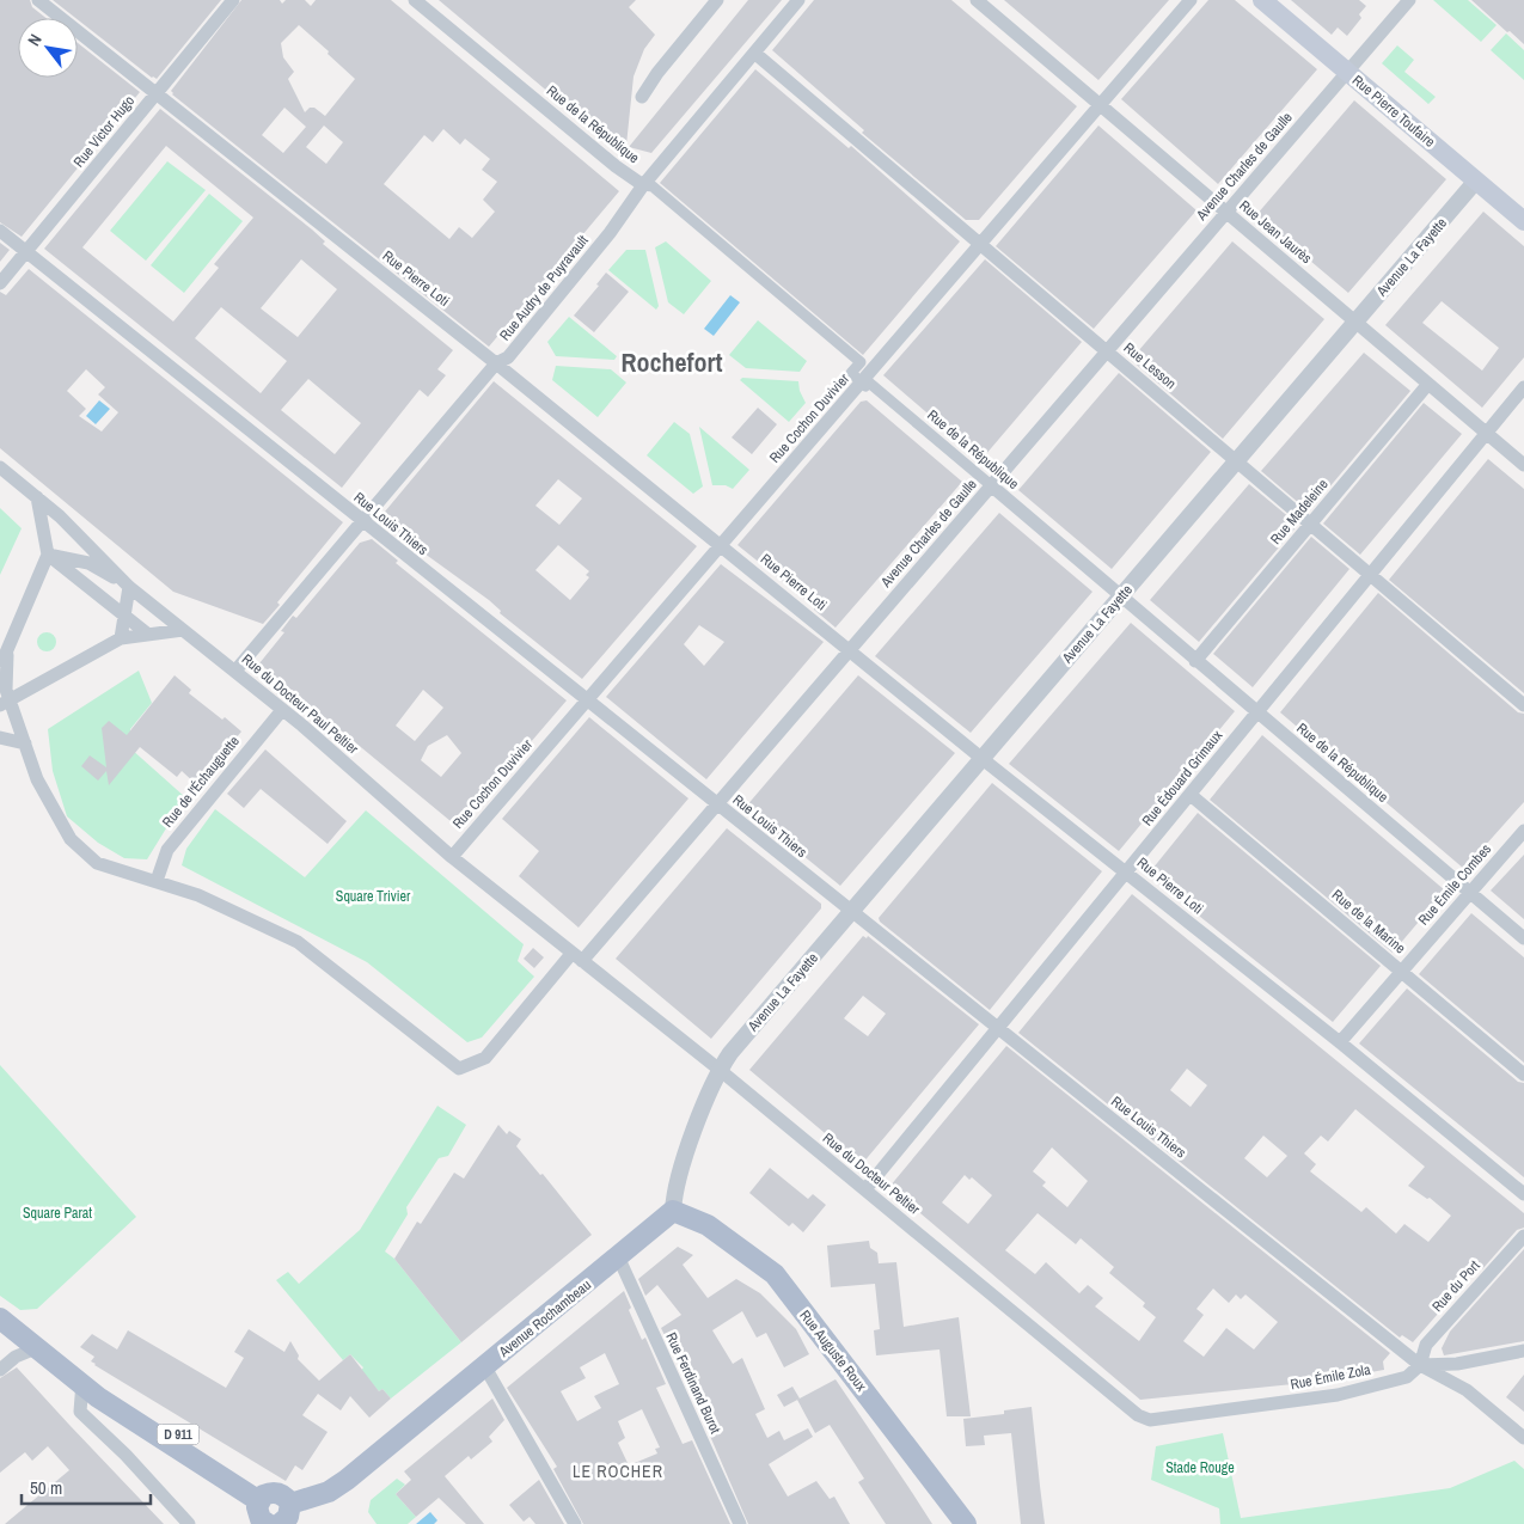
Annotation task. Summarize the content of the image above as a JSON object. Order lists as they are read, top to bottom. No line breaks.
{"streets":{"main road":["Rue Pierre Toufaire","Avenue Rochambeau","Rue Auguste Roux","D 911"],"street":["Rue de la République","Rue Victor Hugo","Avenue Charles de Gaulle","Rue Jean Jaurès","Avenue La Fayette","Rue Pierre Loti","Rue Audry de Puyravault","Rue Lesson","Rue Cochon Duvivier","Rue Madeleine","Rue Louis Thiers","Rue du Docteur Paul Peltier","Rue Édouard Grimaux","Rue de l'Échauguette","Rue Émile Combes","Rue de la Marine","Rue du Docteur Peltier","Rue du Port","Rue Émile Zola","Rue Ferdinand Burot"]},"crossings":[["Rue Pierre Toufaire","Avenue Charles de Gaulle"],["Rue Pierre Toufaire","Avenue La Fayette"],["Rue de la République","Avenue Charles de Gaulle"],["Rue de la République","Avenue La Fayette"],["Rue de la République","Rue Audry de Puyravault"],["Rue de la République","Rue Cochon Duvivier"],["Rue de la République","Rue Madeleine"],["Rue de la République","Rue Édouard Grimaux"],["Rue de la République","Rue Émile Combes"],["Rue Victor Hugo","Rue Pierre Loti"],["Rue Victor Hugo","Rue Louis Thiers"],["Avenue Charles de Gaulle","Rue Jean Jaurès"],["Avenue Charles de Gaulle","Rue Pierre Loti"],["Avenue Charles de Gaulle","Rue Lesson"],["Avenue Charles de Gaulle","Rue Louis Thiers"],["Avenue Charles de Gaulle","Rue du Docteur Paul Peltier"],["Avenue Charles de Gaulle","Rue de l'Échauguette"],["Avenue Charles de Gaulle","Rue du Docteur Peltier"],["Rue Jean Jaurès","Avenue La Fayette"],["Rue Jean Jaurès","Rue Cochon Duvivier"],["Rue Jean Jaurès","Rue Madeleine"],["Rue Jean Jaurès","Rue Édouard Grimaux"],["Avenue La Fayette","Rue Pierre Loti"],["Avenue La Fayette","Rue Lesson"],["Avenue La Fayette","Rue Louis Thiers"],["Avenue La Fayette","Rue du Docteur Peltier"],["Rue Pierre Loti","Rue Audry de Puyravault"],["Rue Pierre Loti","Rue Cochon Duvivier"],["Rue Pierre Loti","Rue Édouard Grimaux"],["Rue Pierre Loti","Rue Émile Combes"],["Rue Audry de Puyravault","Rue Lesson"],["Rue Audry de Puyravault","Rue Louis Thiers"],["Rue Audry de Puyravault","Rue du Docteur Paul Peltier"],["Rue Lesson","Rue Cochon Duvivier"],["Rue Lesson","Rue Madeleine"],["Rue Lesson","Rue Édouard Grimaux"],["Rue Cochon Duvivier","Rue Louis Thiers"],["Rue Cochon Duvivier","Rue du Docteur Paul Peltier"],["Rue Louis Thiers","Rue Édouard Grimaux"],["Rue Louis Thiers","Rue du Port"],["Rue Louis Thiers","Rue Émile Zola"],["Rue du Docteur Paul Peltier","Rue de l'Échauguette"],["Rue du Docteur Paul Peltier","Rue du Docteur Peltier"],["Rue Édouard Grimaux","Rue de la Marine"],["Rue Édouard Grimaux","Rue du Docteur Peltier"],["Rue Émile Combes","Rue de la Marine"],["Rue du Docteur Peltier","Rue Émile Zola"],["Rue du Port","Rue Émile Zola"],["Avenue Rochambeau","Rue Auguste Roux"],["Avenue Rochambeau","Rue Ferdinand Burot"],["Avenue Rochambeau","D 911"]],"districts":["Rochefort","LE ROCHER"],"parks":["Square Trivier","Square Parat","Stade Rouge"],"scale_bar":"50 m","north":"top left"}
